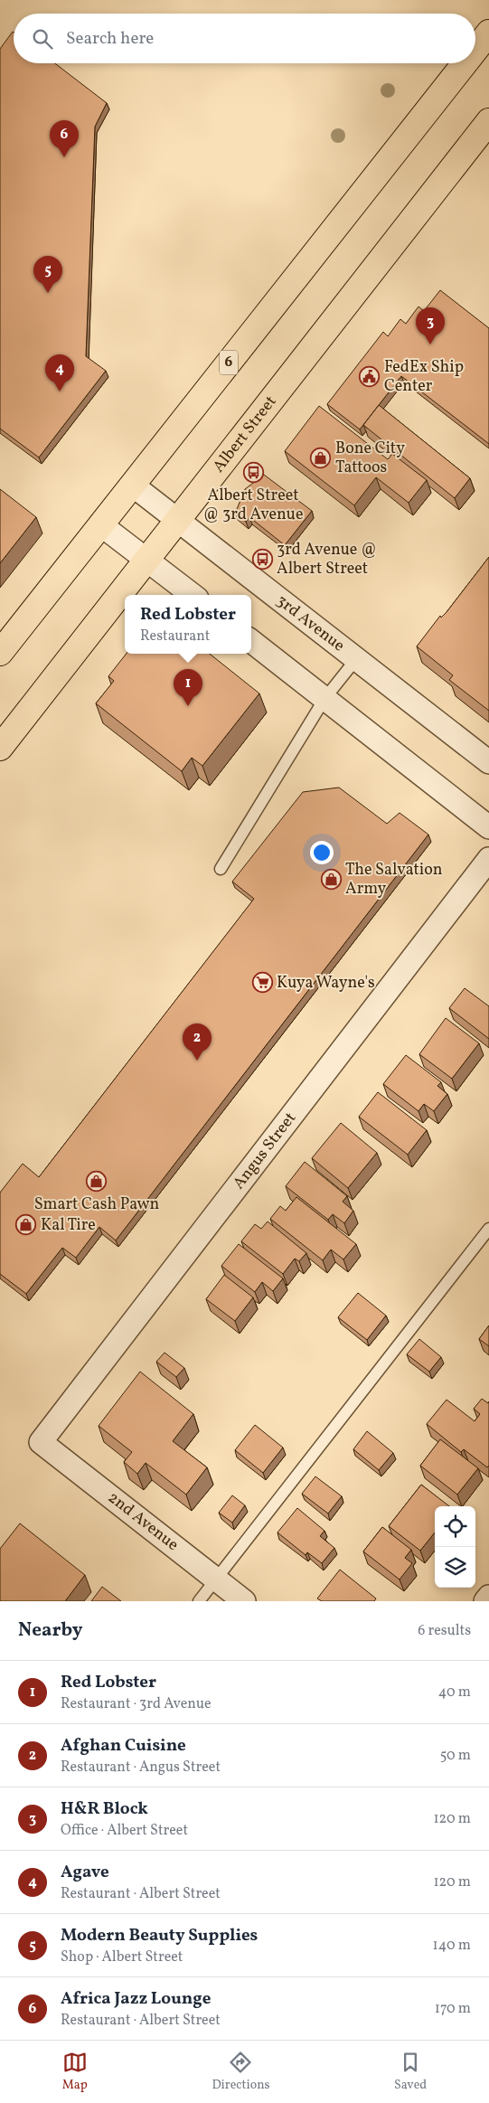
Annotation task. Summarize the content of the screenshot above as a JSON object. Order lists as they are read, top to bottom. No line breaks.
{"streets":{"main road":["6","Albert Street"],"street":["3rd Avenue","Angus Street","2nd Avenue"]},"crossings":[["6","3rd Avenue"],["Albert Street","3rd Avenue"],["Angus Street","2nd Avenue"]],"places":{"public building":["FedEx Ship Center"],"shop":["Bone City Tattoos","The Salvation Army","Smart Cash Pawn","Kal Tire"],"bus stop":["Albert Street @ 3rd Avenue","3rd Avenue @ Albert Street"],"supermarket":["Kuya Wayne's"]},"page":{"search":"Search here","pins":["6","5","3","4","1","2"],"popup":["Red Lobster","Restaurant"],"heading":["Nearby","6 results"],"list":[{"mark":"1","name":"Red Lobster","note":"Restaurant · 3rd Avenue","value":"40 m"},{"mark":"2","name":"Afghan Cuisine","note":"Restaurant · Angus Street","value":"50 m"},{"mark":"3","name":"H&R Block","note":"Office · Albert Street","value":"120 m"},{"mark":"4","name":"Agave","note":"Restaurant · Albert Street","value":"120 m"},{"mark":"5","name":"Modern Beauty Supplies","note":"Shop · Albert Street","value":"140 m"},{"mark":"6","name":"Africa Jazz Lounge","note":"Restaurant · Albert Street","value":"170 m"}],"nav":["Map","Directions","Saved"]}}
